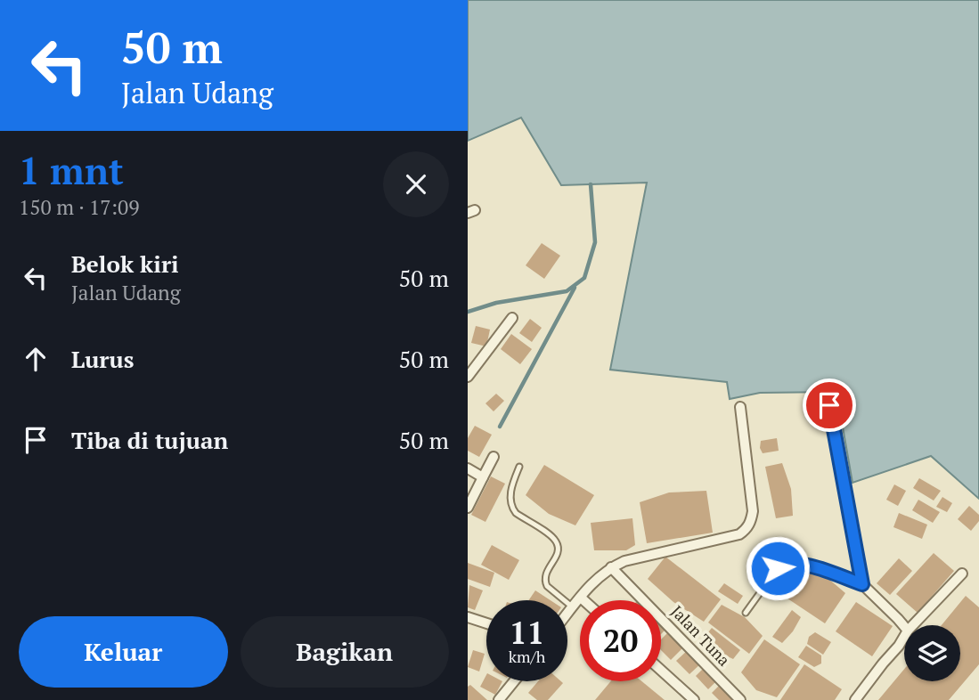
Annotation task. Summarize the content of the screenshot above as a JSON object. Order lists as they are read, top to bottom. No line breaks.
{"streets":{"street":["Jalan Tuna"]},"page":{"turn":["50 m","Jalan Udang"],"heading":["1 mnt","150 m · 17:09"],"list":[{"name":"Belok kiri","note":"Jalan Udang","value":"50 m"},{"name":"Lurus","value":"50 m"},{"name":"Tiba di tujuan","value":"50 m"}],"speed":"11 km/h","limit":"20","buttons":["Keluar","Bagikan"]}}
